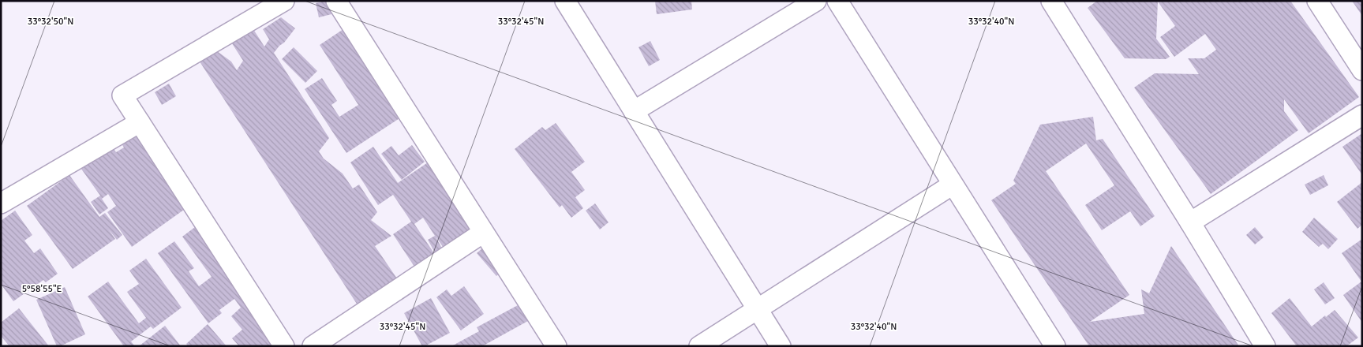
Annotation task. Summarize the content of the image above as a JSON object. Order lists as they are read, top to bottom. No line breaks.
{"coordinates":["33°32'50\"N","33°32'45\"N","33°32'40\"N","5°58'55\"E"]}
